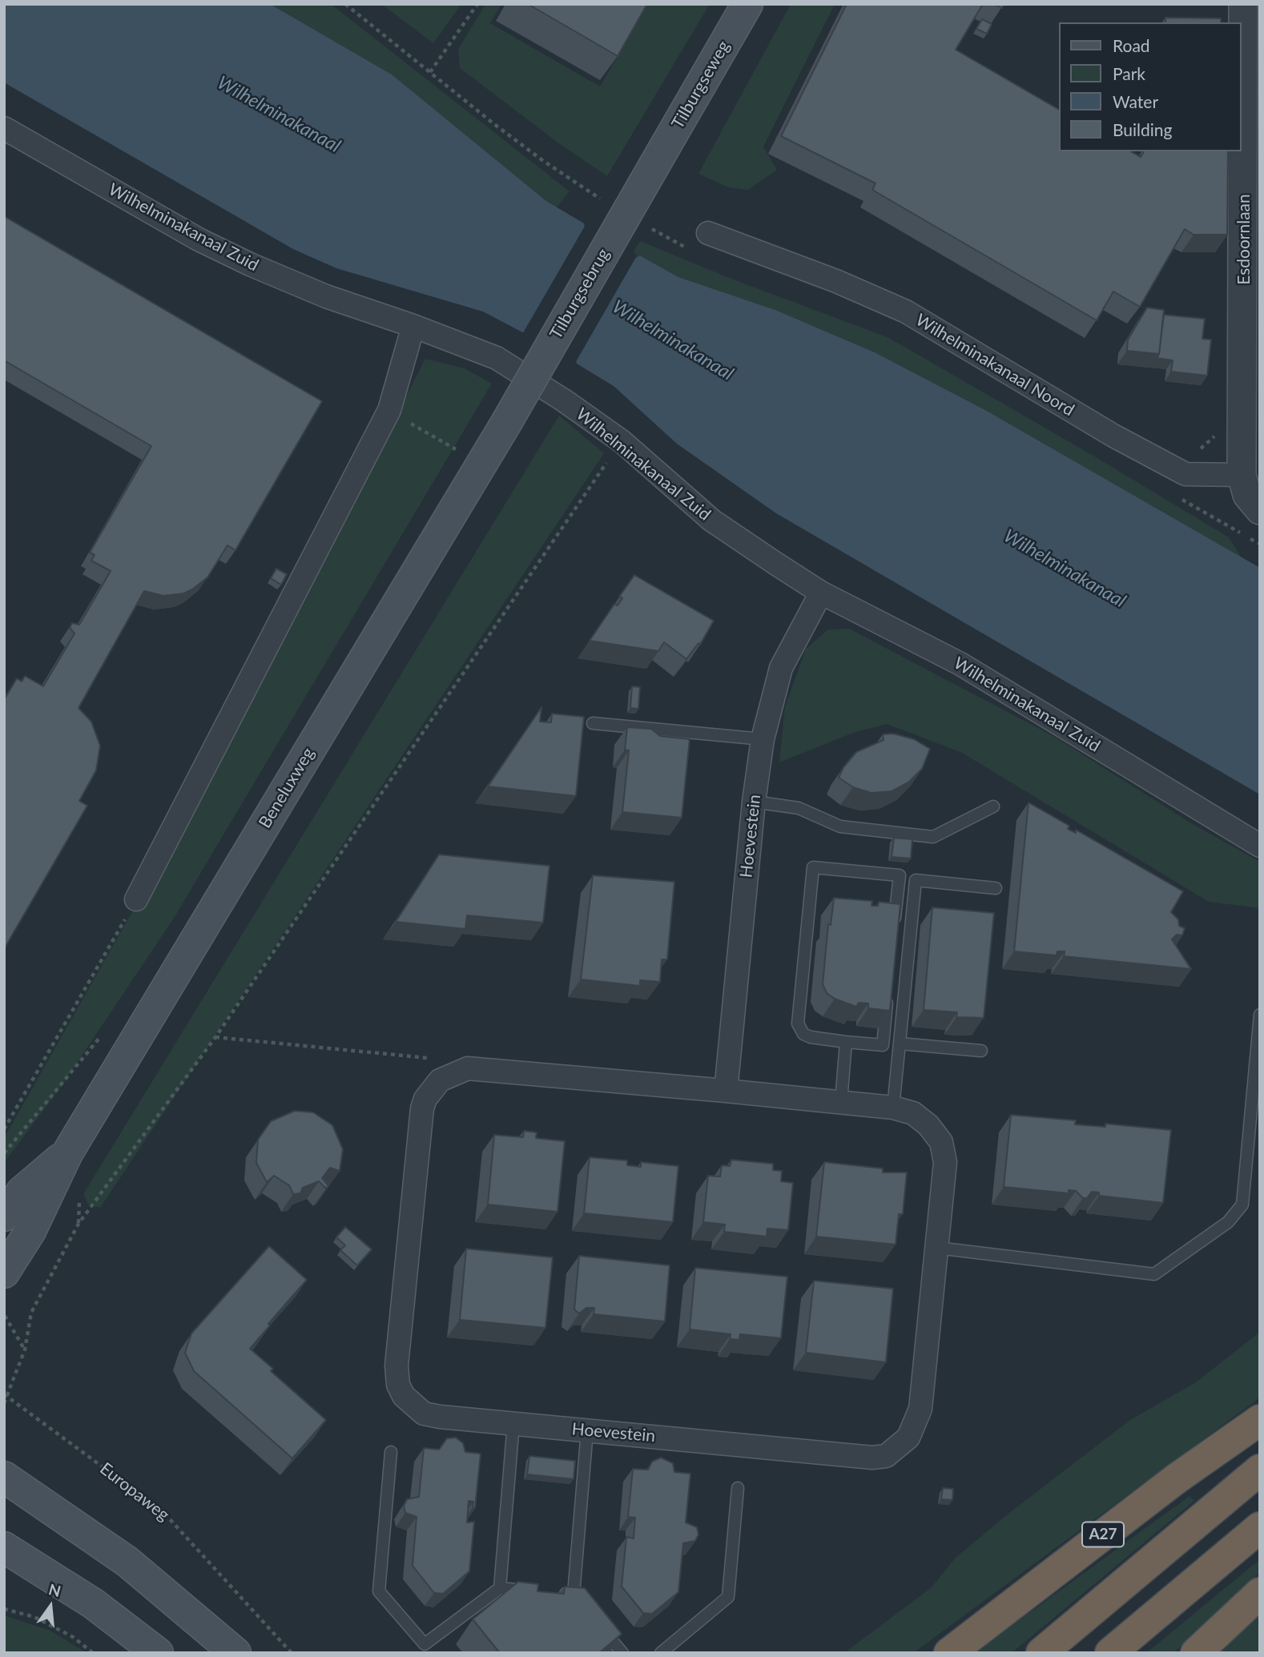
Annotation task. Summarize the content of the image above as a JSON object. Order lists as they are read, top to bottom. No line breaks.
{"streets":{"highway":["A27"],"main road":["Tilburgseweg","Tilburgsebrug","Beneluxweg"],"street":["Wilhelminakanaal Zuid","Esdoornlaan","Wilhelminakanaal Noord","Hoevestein"],"path":["Europaweg"]},"crossings":[["Tilburgseweg","Tilburgsebrug"],["Wilhelminakanaal Zuid","Hoevestein"],["Esdoornlaan","Wilhelminakanaal Noord"],["Tilburgsebrug","Beneluxweg"]],"water":["Wilhelminakanaal"],"legend":["Road","Park","Water","Building"],"north":"top"}
